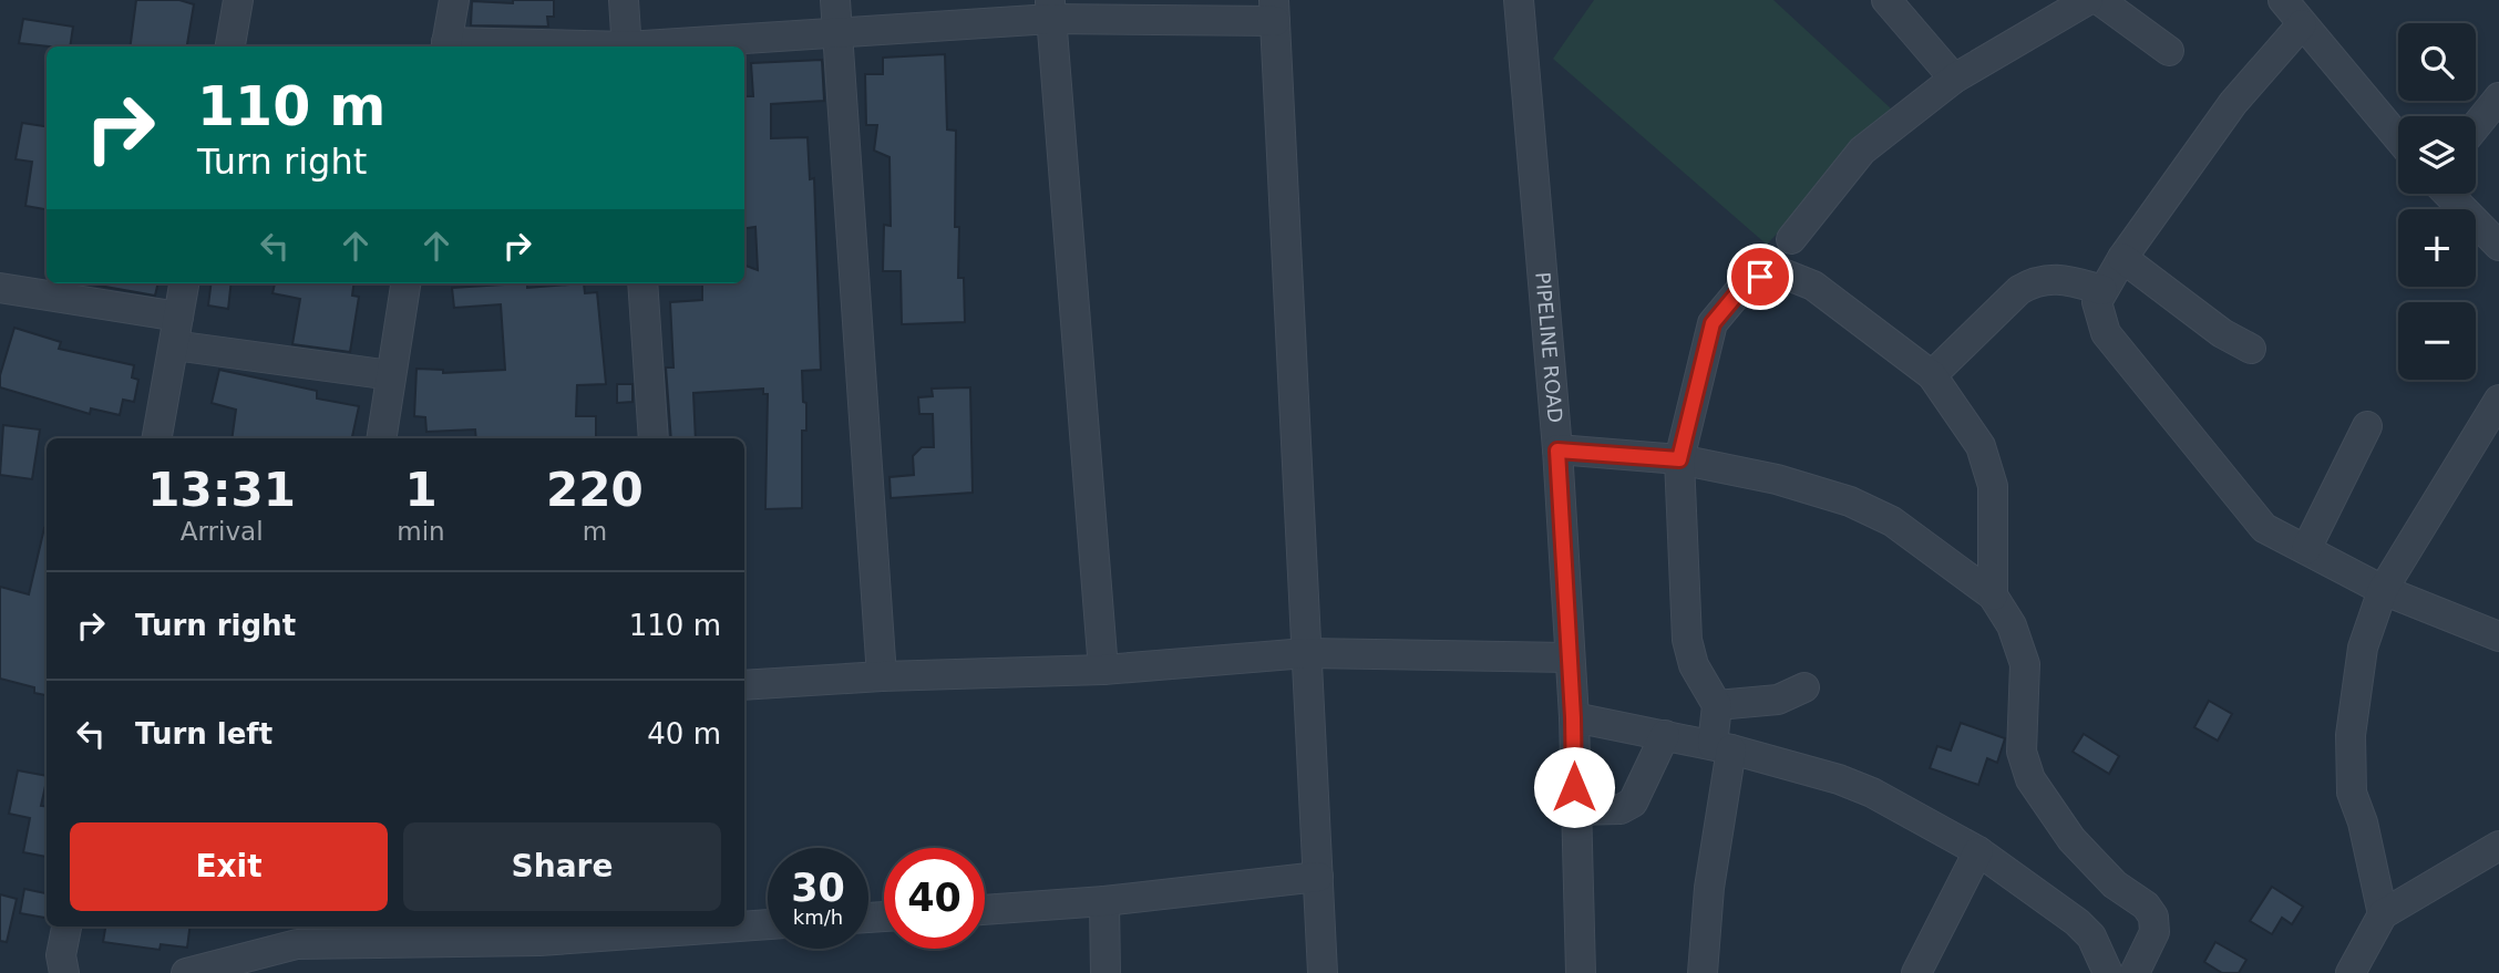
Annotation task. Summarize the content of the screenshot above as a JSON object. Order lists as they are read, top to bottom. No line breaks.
{"streets":{"street":["PIPELINE ROAD"]},"page":{"map_buttons":["+","−"],"turn":["110 m","Turn right"],"eta":["13:31","Arrival","1","min","220","m"],"list":[{"name":"Turn right","value":"110 m"},{"name":"Turn left","value":"40 m"}],"buttons":["Exit","Share"],"speed":"30 km/h","limit":"40"}}
